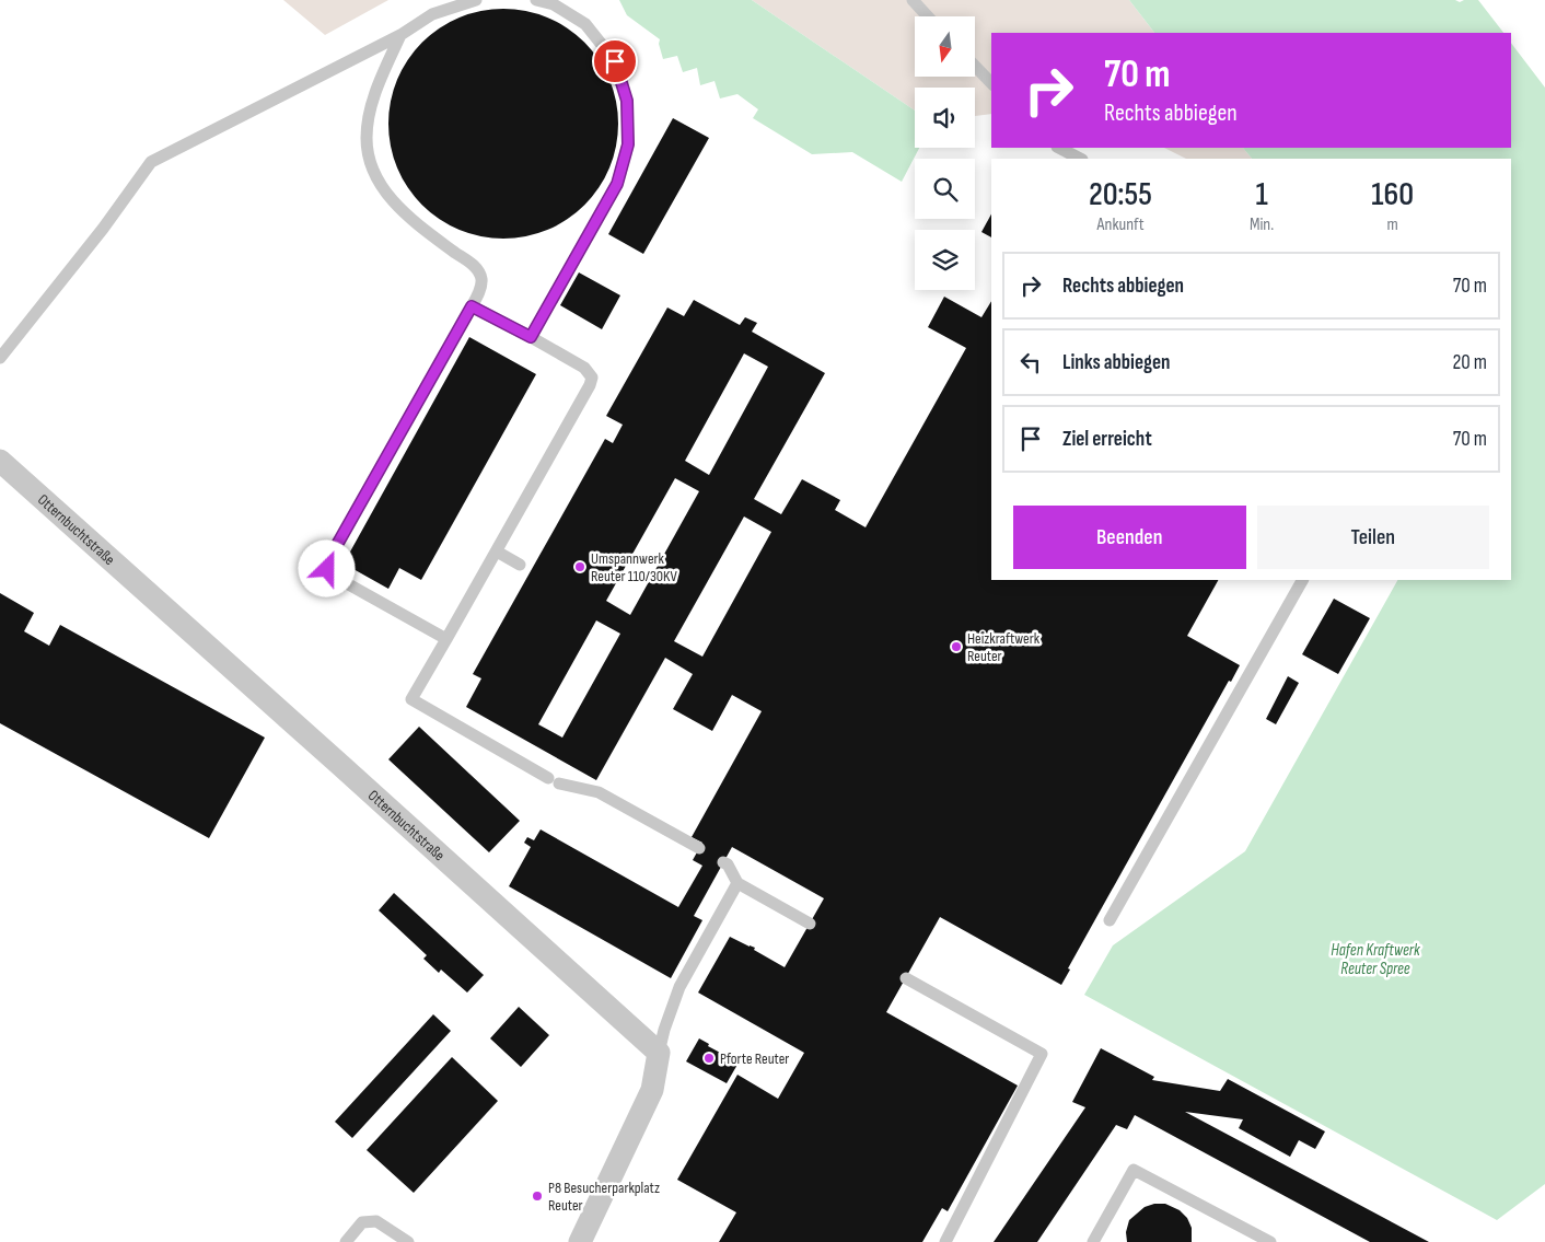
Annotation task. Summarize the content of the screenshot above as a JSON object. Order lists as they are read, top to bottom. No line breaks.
{"streets":{"street":["Otternbuchtstraße"]},"water":["Hafen Kraftwerk Reuter Spree"],"places":["Umspannwerk Reuter 110/30KV","Heizkraftwerk Reuter","Pforte Reuter","P8 Besucherparkplatz Reuter"],"north":"bottom","page":{"turn":["70 m","Rechts abbiegen"],"eta":["20:55","Ankunft","1","Min.","160","m"],"list":[{"name":"Rechts abbiegen","value":"70 m"},{"name":"Links abbiegen","value":"20 m"},{"name":"Ziel erreicht","value":"70 m"}],"buttons":["Beenden","Teilen"]}}
